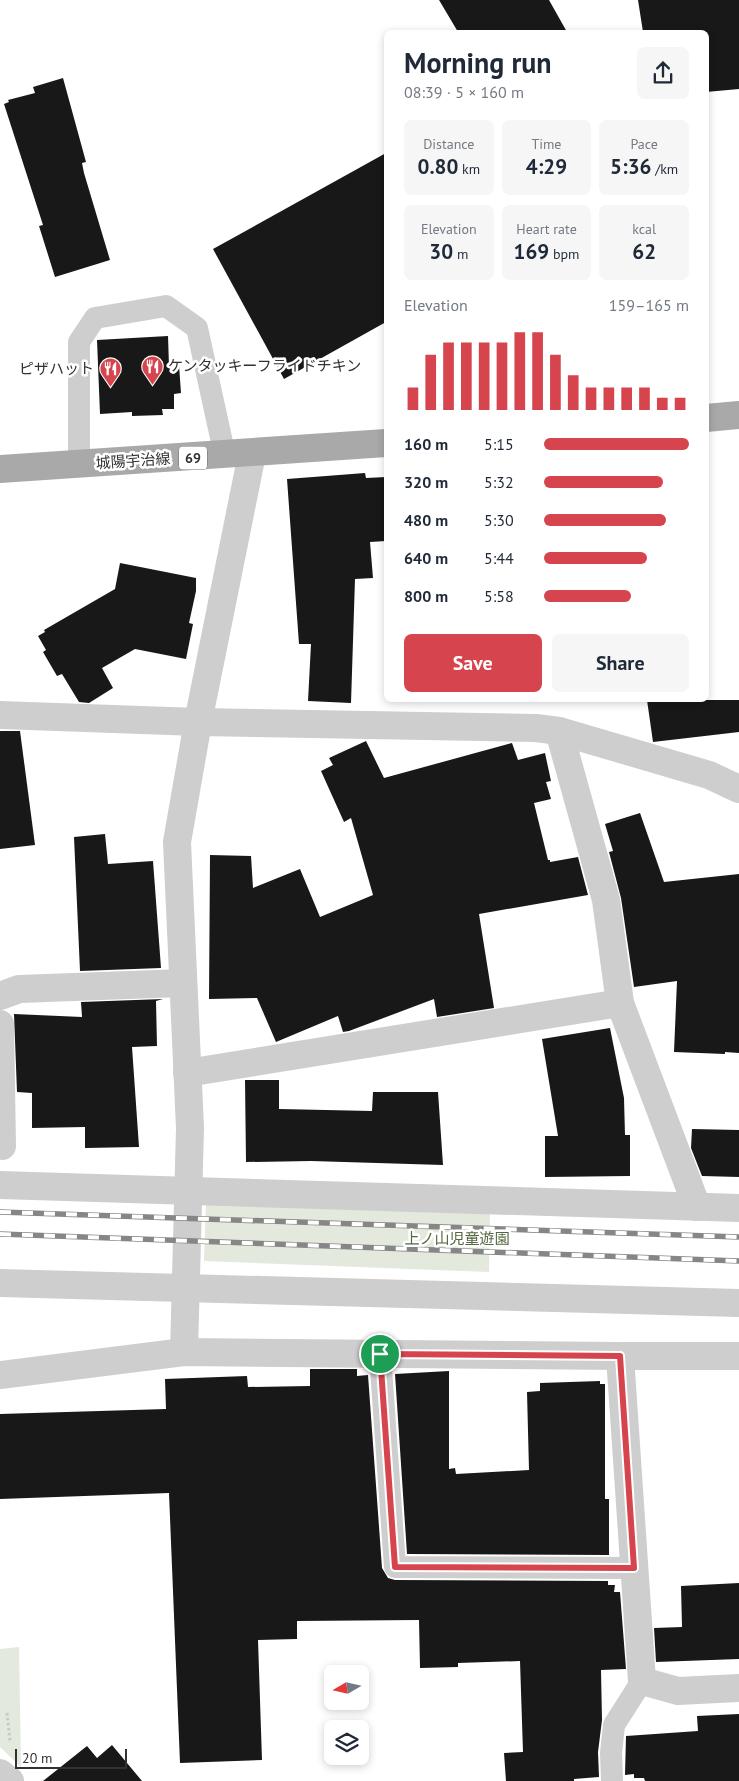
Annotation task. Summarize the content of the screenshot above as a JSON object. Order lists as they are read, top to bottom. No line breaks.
{"streets":{"main road":["69","城陽宇治線"]},"parks":["上ノ山児童遊園"],"places":{"restaurant":["ケンタッキーフライドチキン","ピザハット"]},"scale_bar":"20 m","north":"left","page":{"heading":["Morning run","08:39 · 5 × 160 m"],"stats":[["Distance","0.80 km"],["Time","4:29"],["Pace","5:36 /km"],["Elevation","30 m"],["Heart rate","169 bpm"],["kcal","62"]],"chart":["Elevation","159–165 m"],"list":[{"name":"160 m","note":"5:15"},{"name":"320 m","note":"5:32"},{"name":"480 m","note":"5:30"},{"name":"640 m","note":"5:44"},{"name":"800 m","note":"5:58"}],"buttons":["Save","Share"],"scale":"20 m"}}
